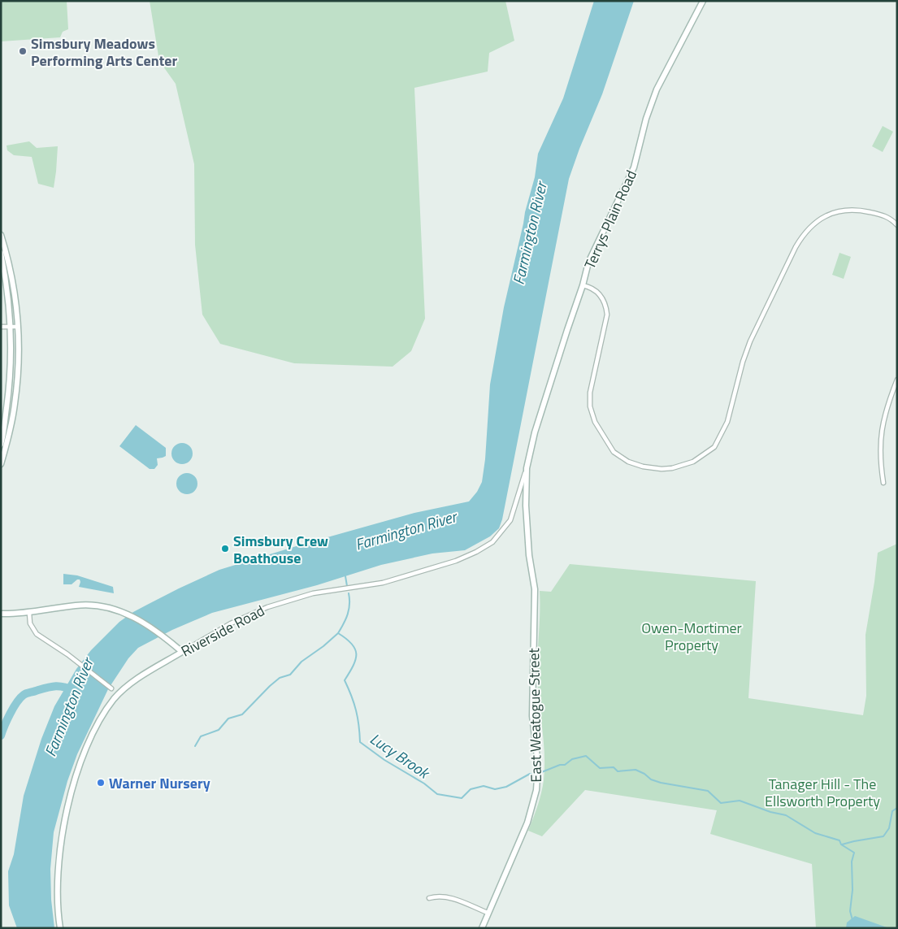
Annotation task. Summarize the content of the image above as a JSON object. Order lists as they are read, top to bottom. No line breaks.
{"streets":{"street":["Terrys Plain Road","Riverside Road","East Weatogue Street"]},"crossings":[["Terrys Plain Road","Riverside Road"],["Terrys Plain Road","East Weatogue Street"],["Riverside Road","East Weatogue Street"]],"water":["Farmington River","Lucy Brook"],"parks":["Owen-Mortimer Property","Tanager Hill - The Ellsworth Property"],"places":["Simsbury Meadows Performing Arts Center","Simsbury Crew Boathouse","Warner Nursery"]}
